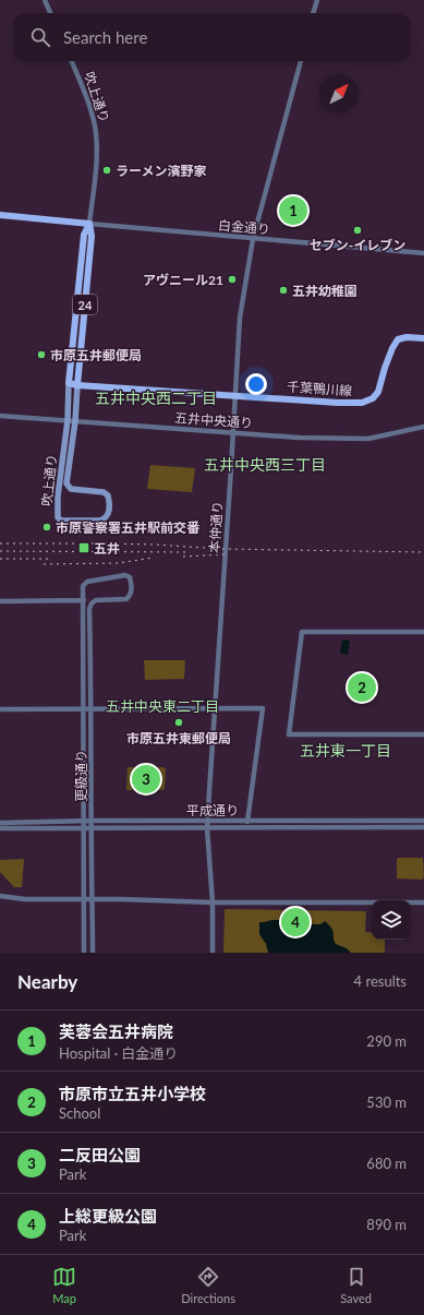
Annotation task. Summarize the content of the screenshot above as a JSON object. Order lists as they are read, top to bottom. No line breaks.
{"streets":{"main road":["吹上通り","24","千葉鴨川線"],"street":["白金通り","五井中央通り","本仲通り","更級通り","平成通り"]},"crossings":[["吹上通り","白金通り"],["吹上通り","千葉鴨川線"],["吹上通り","五井中央通り"],["白金通り","本仲通り"],["千葉鴨川線","本仲通り"],["五井中央通り","本仲通り"],["本仲通り","平成通り"],["更級通り","平成通り"]],"districts":["五井中央西二丁目","五井中央西三丁目","五井中央東二丁目","五井東一丁目"],"places":{"other":["ラーメン濱野家","セブン-イレブン","アヴニール21","五井幼稚園","市原五井郵便局","市原警察署五井駅前交番","市原五井東郵便局"],"transit":["五井"]},"north":"top right","page":{"search":"Search here","pins":["1","2","3","4"],"heading":["Nearby","4 results"],"list":[{"mark":"1","name":"芙蓉会五井病院","note":"Hospital · 白金通り","value":"290 m"},{"mark":"2","name":"市原市立五井小学校","note":"School","value":"530 m"},{"mark":"3","name":"二反田公園","note":"Park","value":"680 m"},{"mark":"4","name":"上総更級公園","note":"Park","value":"890 m"}],"nav":["Map","Directions","Saved"]}}
